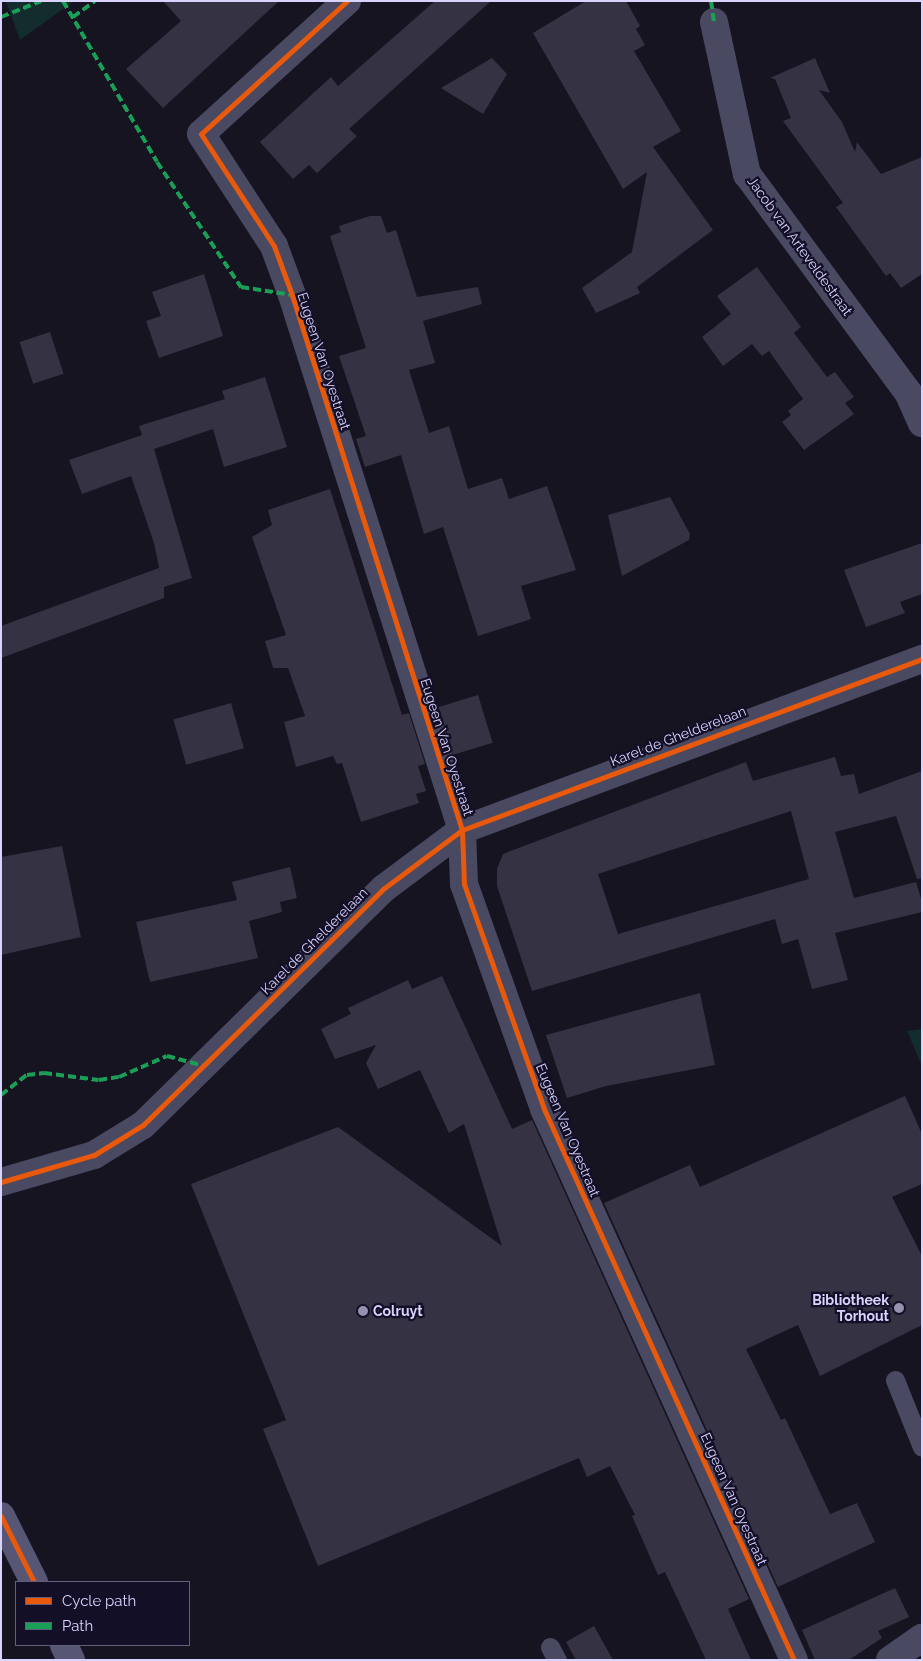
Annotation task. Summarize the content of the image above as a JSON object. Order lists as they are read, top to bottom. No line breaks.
{"streets":{"street":["Jacob van Arteveldestraat","Eugeen Van Oyestraat","Karel de Ghelderelaan"]},"crossings":[["Eugeen Van Oyestraat","Karel de Ghelderelaan"]],"places":["Bibliotheek Torhout","Colruyt"],"legend":["Cycle path","Path"]}
